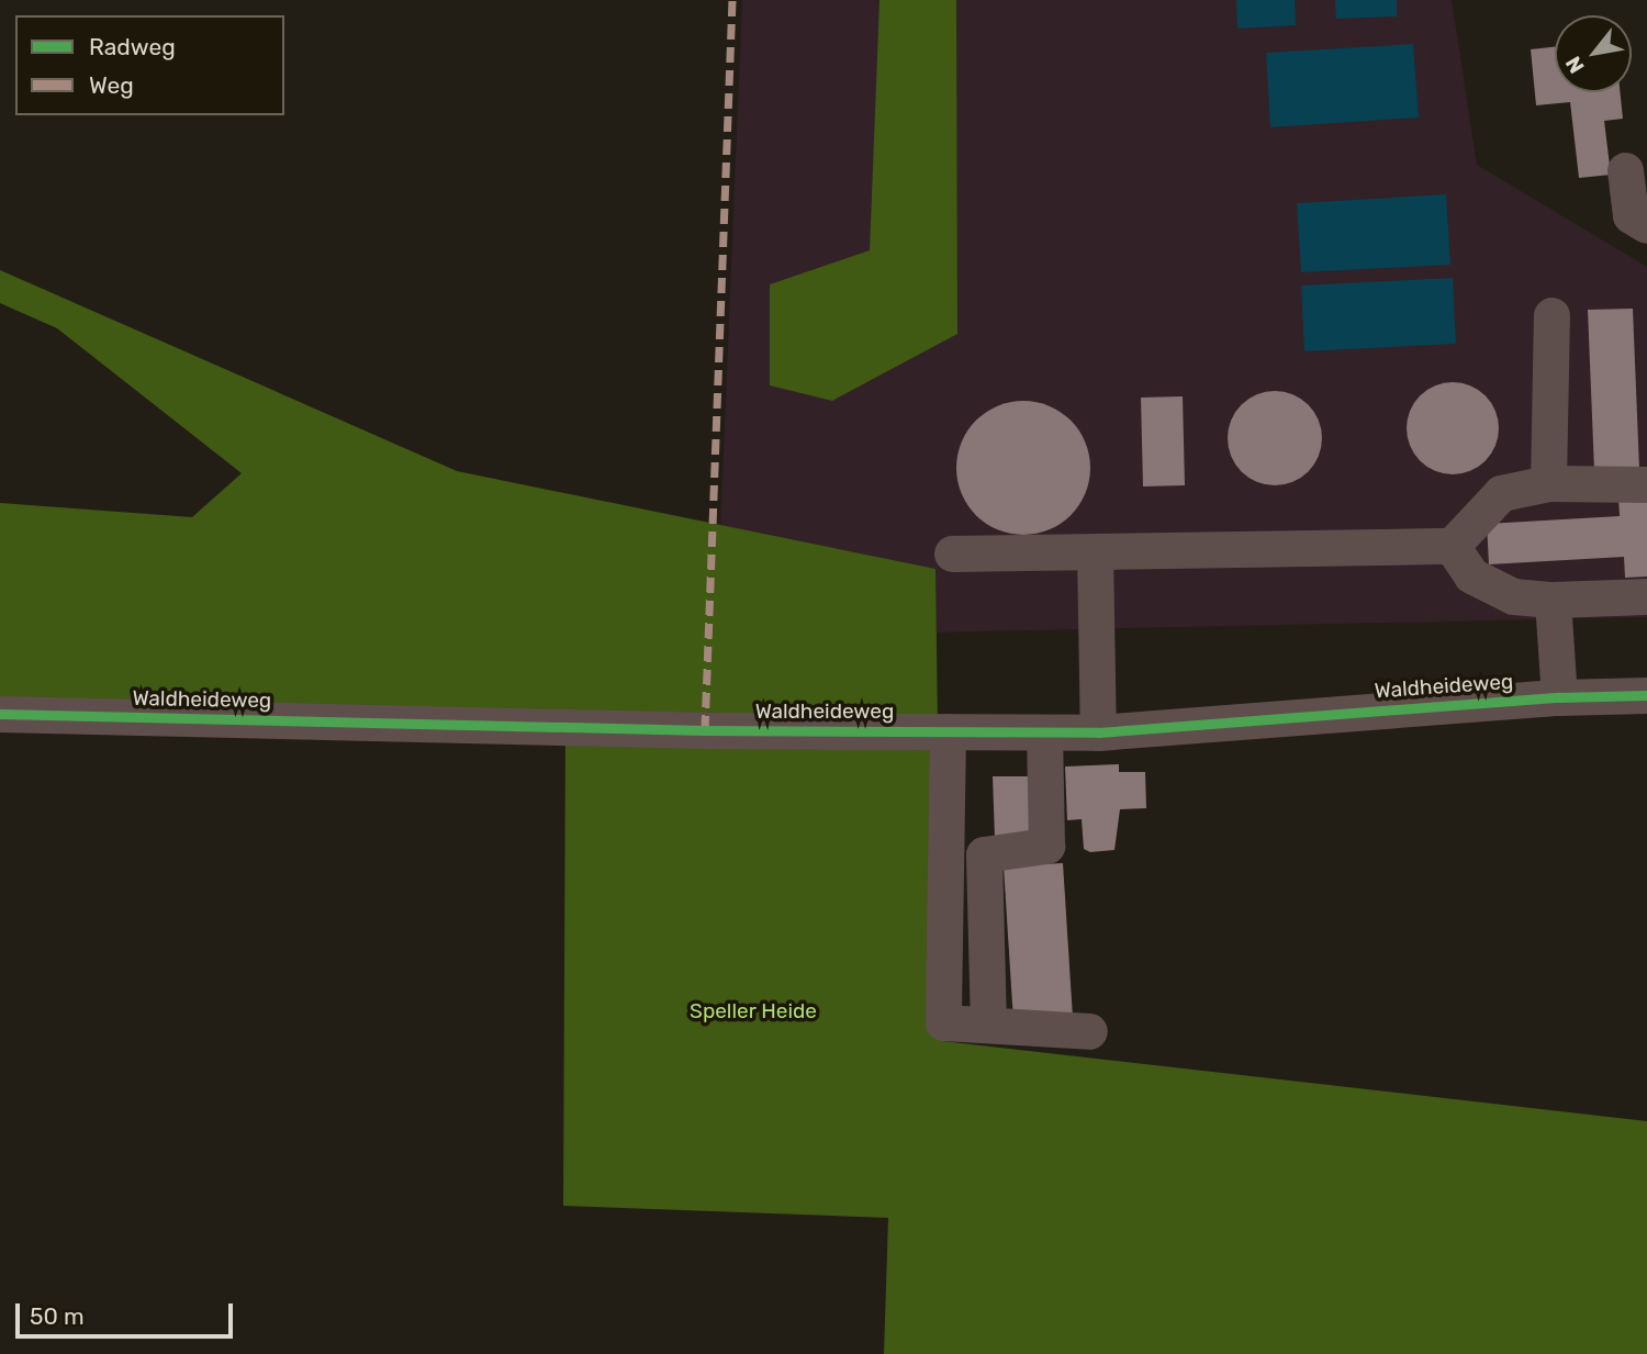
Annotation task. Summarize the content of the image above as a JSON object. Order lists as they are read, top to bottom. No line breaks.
{"streets":{"street":["Waldheideweg"]},"parks":["Speller Heide"],"legend":["Radweg","Weg"],"scale_bar":"50 m","north":"bottom left"}
